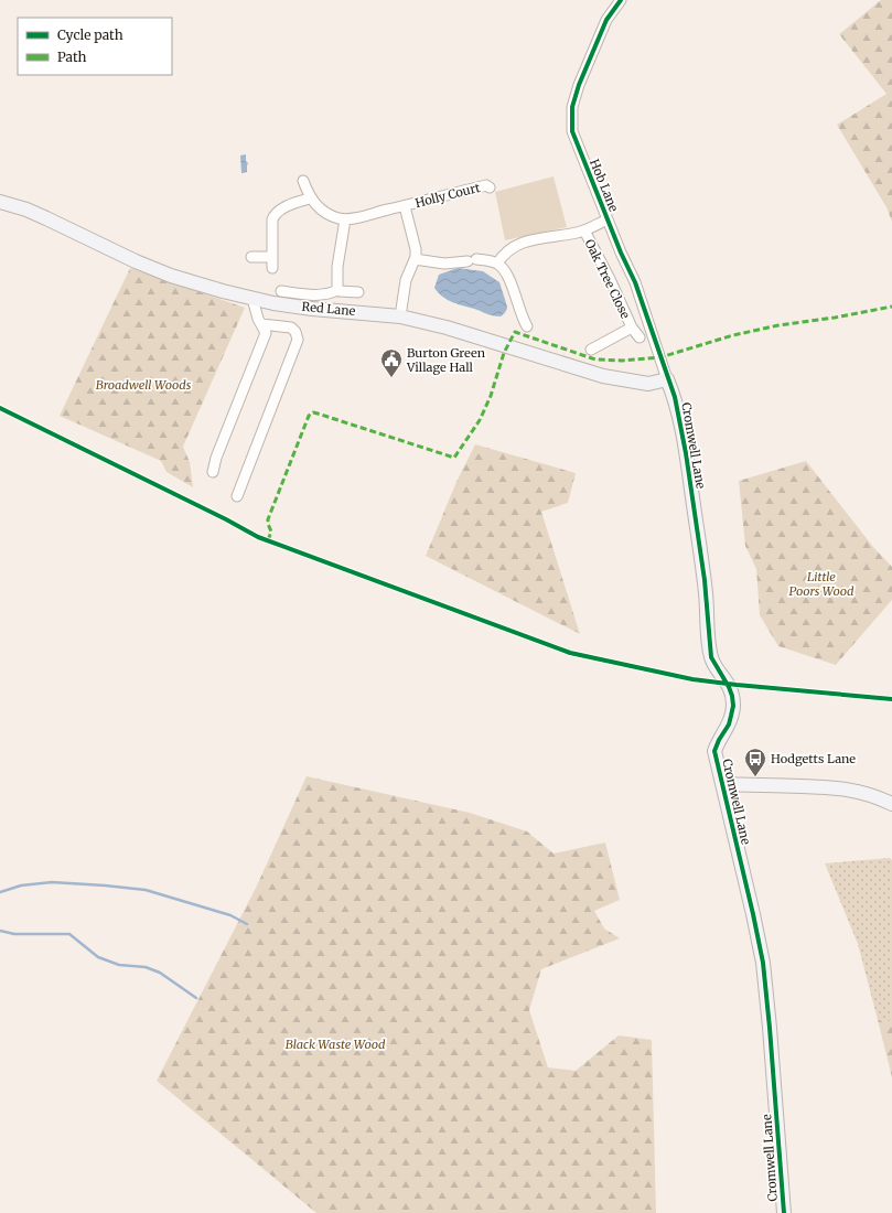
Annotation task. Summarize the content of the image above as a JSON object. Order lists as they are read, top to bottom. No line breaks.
{"streets":{"street":["Hob Lane","Holly Court","Oak Tree Close","Red Lane","Cromwell Lane"]},"crossings":[["Hob Lane","Red Lane"],["Hob Lane","Cromwell Lane"],["Red Lane","Cromwell Lane"]],"parks":["Broadwell Woods","Little Poors Wood","Black Waste Wood"],"places":{"public building":["Burton Green Village Hall"],"bus stop":["Hodgetts Lane"]},"legend":["Cycle path","Path"]}
